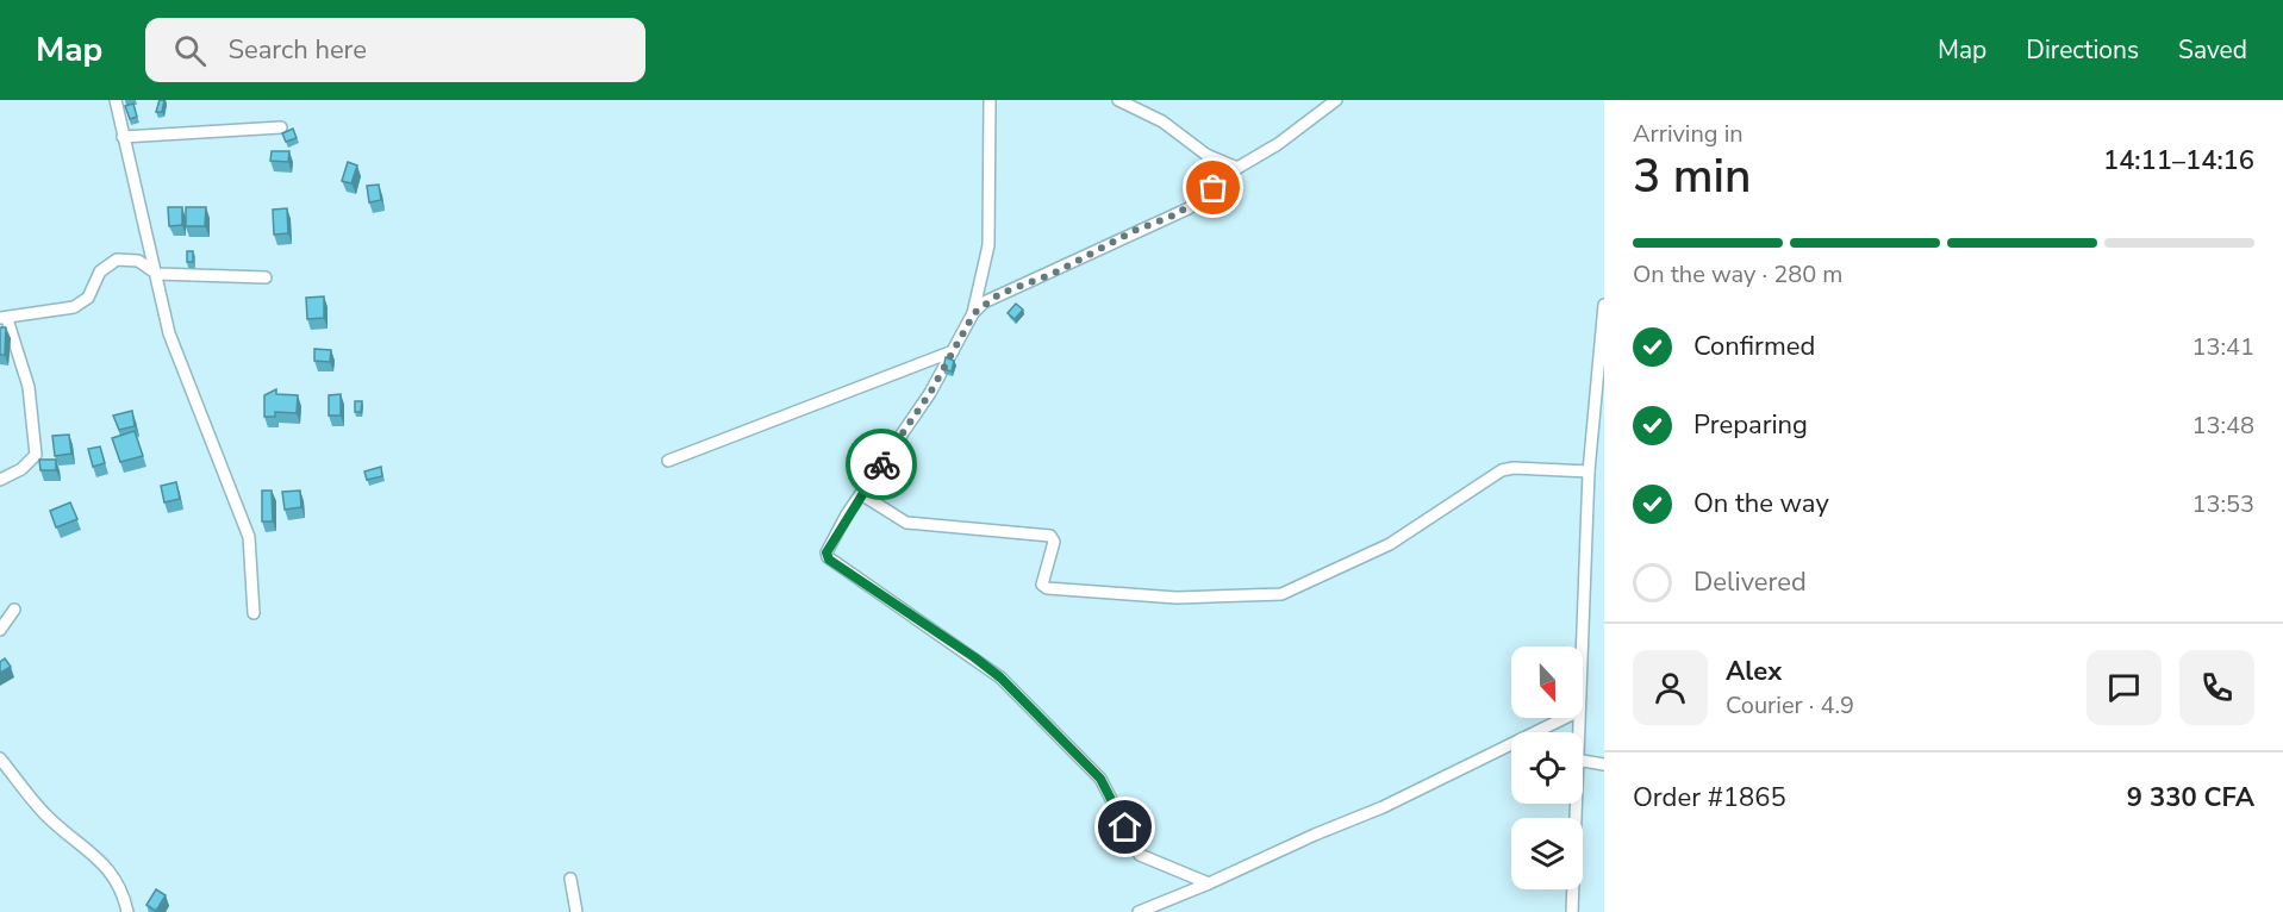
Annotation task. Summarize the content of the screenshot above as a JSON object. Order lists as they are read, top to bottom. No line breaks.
{"north":"bottom","page":{"header":"Map","search":"Search here","nav":["Map","Directions","Saved"],"heading":["3 min","Arriving in","14:11–14:16"],"panel":["Alex","Courier · 4.9","Order #1865","9 330 CFA"],"bar":"On the way · 280 m","list":[["Confirmed","13:41"],["Preparing","13:48"],["On the way","13:53"],"Delivered"]}}
